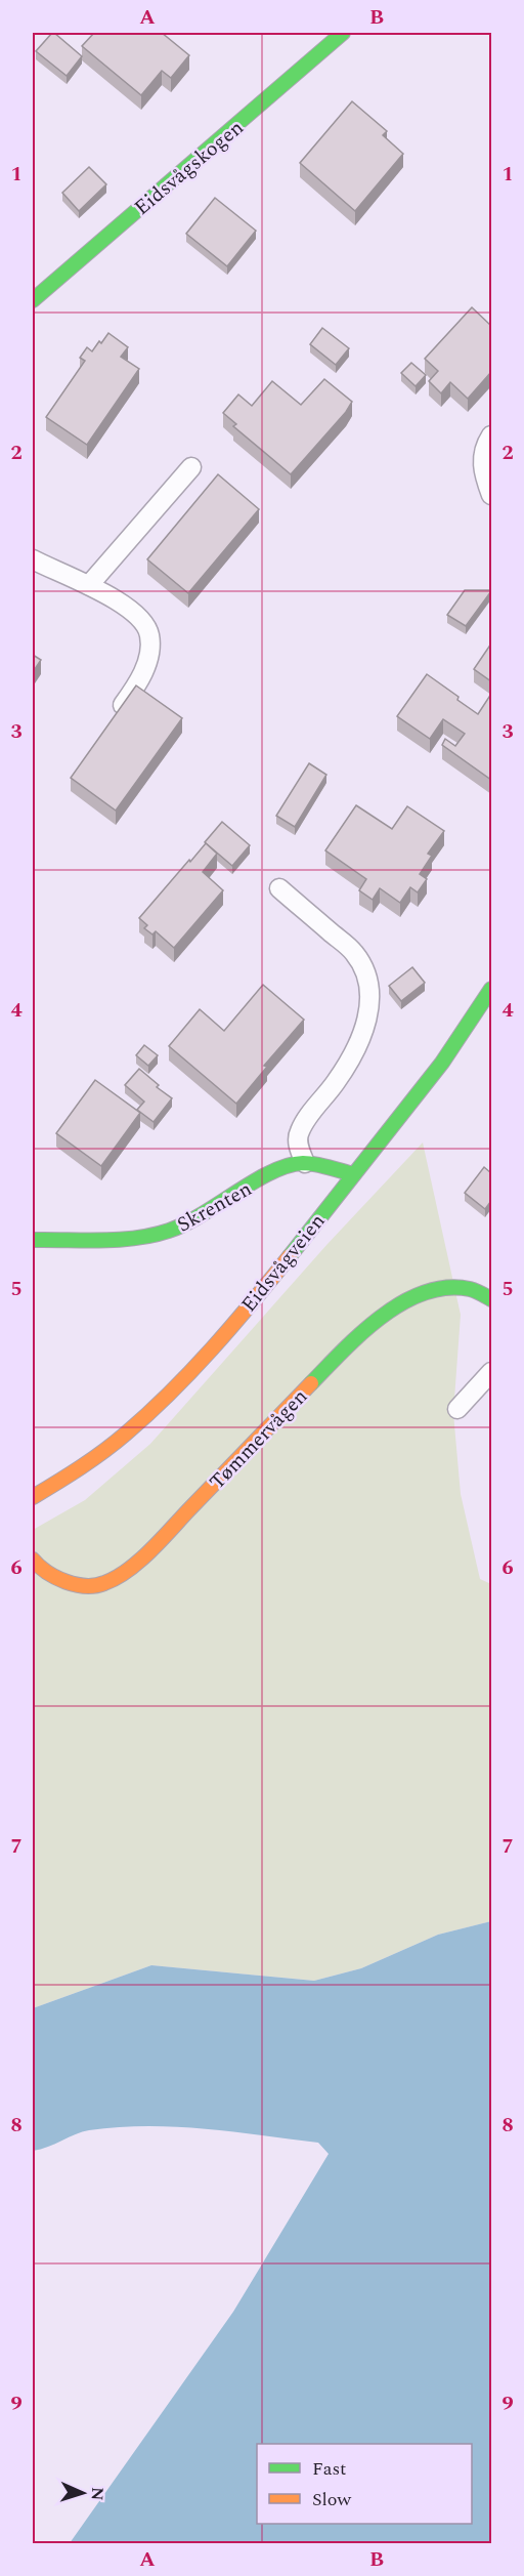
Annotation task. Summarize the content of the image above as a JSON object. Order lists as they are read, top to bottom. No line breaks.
{"streets":{"street":["Eidsvågskogen","Skrenten","Eidsvågveien","Tømmervågen"]},"crossings":[["Skrenten","Eidsvågveien"]],"legend":["Fast","Slow"],"north":"right","grid":{"columns":["A","B"],"rows":["1","2","3","4","5","6","7","8","9"]}}
